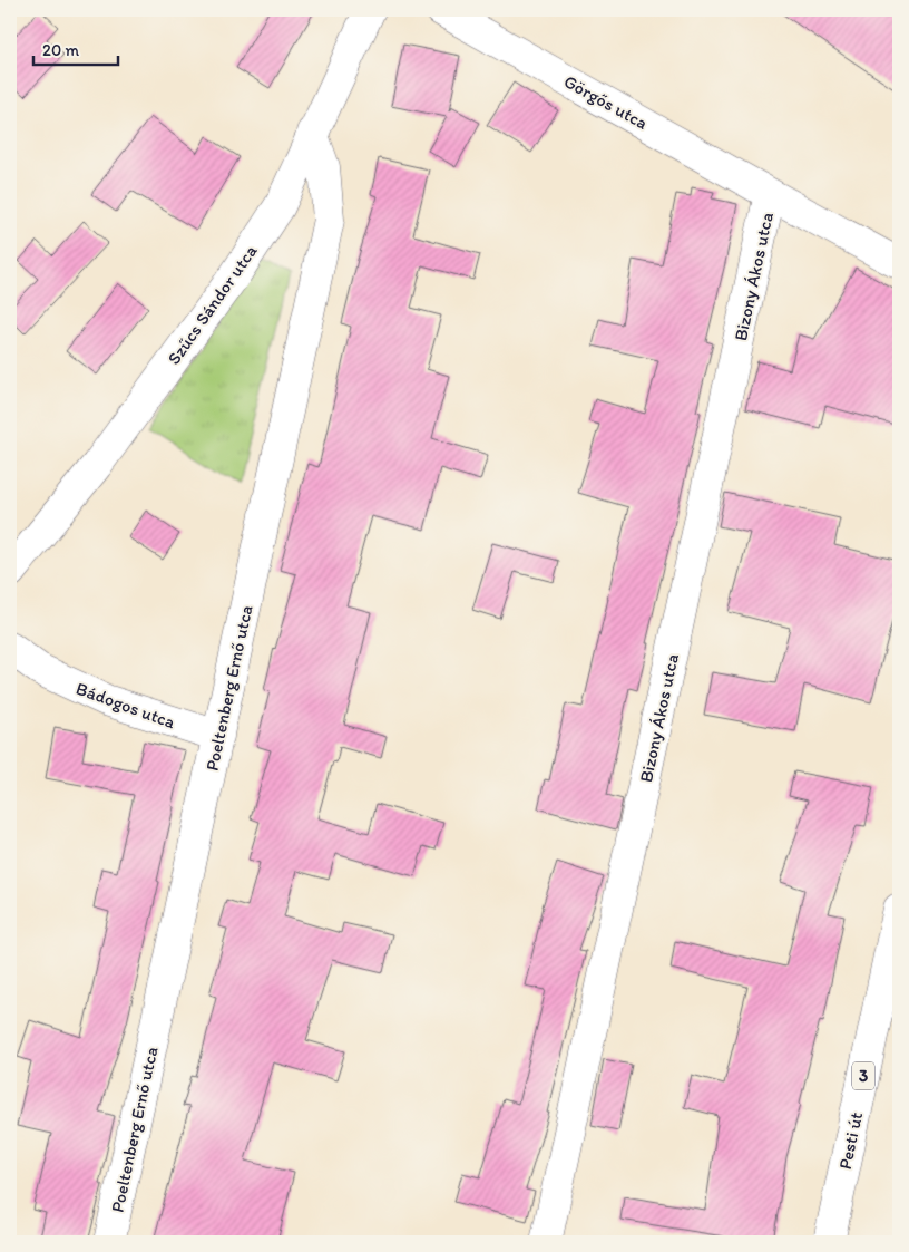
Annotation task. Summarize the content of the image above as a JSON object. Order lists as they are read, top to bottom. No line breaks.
{"streets":{"street":["Görgős utca","Bizony Ákos utca","Szűcs Sándor utca","Poeltenberg Ernő utca","Bádogos utca","3","Pesti út"]},"crossings":[["Görgős utca","Bizony Ákos utca"],["Szűcs Sándor utca","Poeltenberg Ernő utca"],["Poeltenberg Ernő utca","Bádogos utca"]],"scale_bar":"20 m"}
